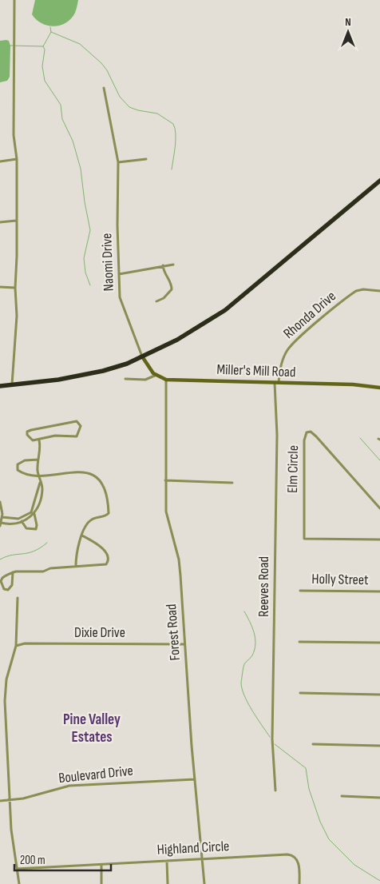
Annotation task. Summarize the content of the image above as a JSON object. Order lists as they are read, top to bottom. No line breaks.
{"streets":{"street":["Naomi Drive","Rhonda Drive","Miller's Mill Road","Elm Circle","Holly Street","Reeves Road","Dixie Drive","Forest Road","Boulevard Drive","Highland Circle"]},"crossings":[["Naomi Drive","Miller's Mill Road"],["Rhonda Drive","Miller's Mill Road"],["Rhonda Drive","Reeves Road"],["Miller's Mill Road","Reeves Road"],["Miller's Mill Road","Forest Road"],["Dixie Drive","Forest Road"],["Forest Road","Boulevard Drive"],["Forest Road","Highland Circle"]],"districts":["Pine Valley Estates"],"scale_bar":"200 m","north":"top"}
